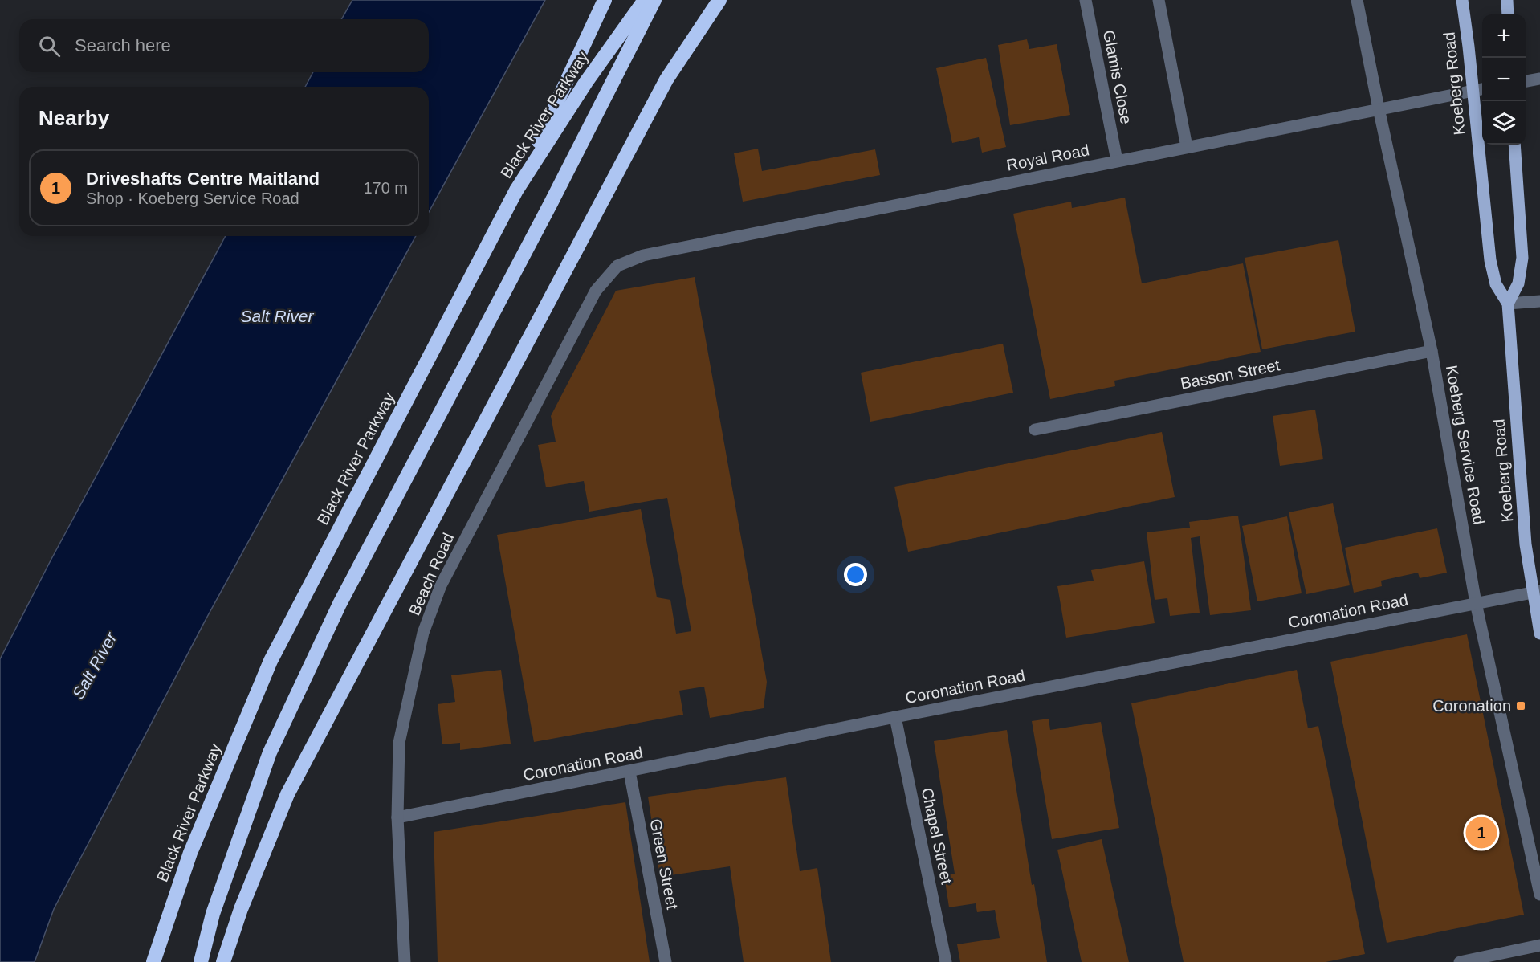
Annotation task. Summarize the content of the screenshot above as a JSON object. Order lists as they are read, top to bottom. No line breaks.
{"streets":{"highway":["Black River Parkway"],"main road":["Koeberg Road"],"street":["Glamis Close","Royal Road","Basson Street","Koeberg Service Road","Beach Road","Coronation Road","Chapel Street","Green Street"]},"crossings":[["Glamis Close","Royal Road"],["Koeberg Road","Royal Road"],["Koeberg Road","Coronation Road"],["Royal Road","Koeberg Service Road"],["Royal Road","Beach Road"],["Basson Street","Koeberg Service Road"],["Koeberg Service Road","Coronation Road"],["Beach Road","Coronation Road"],["Coronation Road","Chapel Street"],["Coronation Road","Green Street"]],"water":["Salt River"],"places":{"transit":["Coronation"]},"page":{"map_buttons":["+","−"],"search":"Search here","heading":"Nearby","list":[{"mark":"1","name":"Driveshafts Centre Maitland","note":"Shop · Koeberg Service Road","value":"170 m"}],"pins":"1"}}
